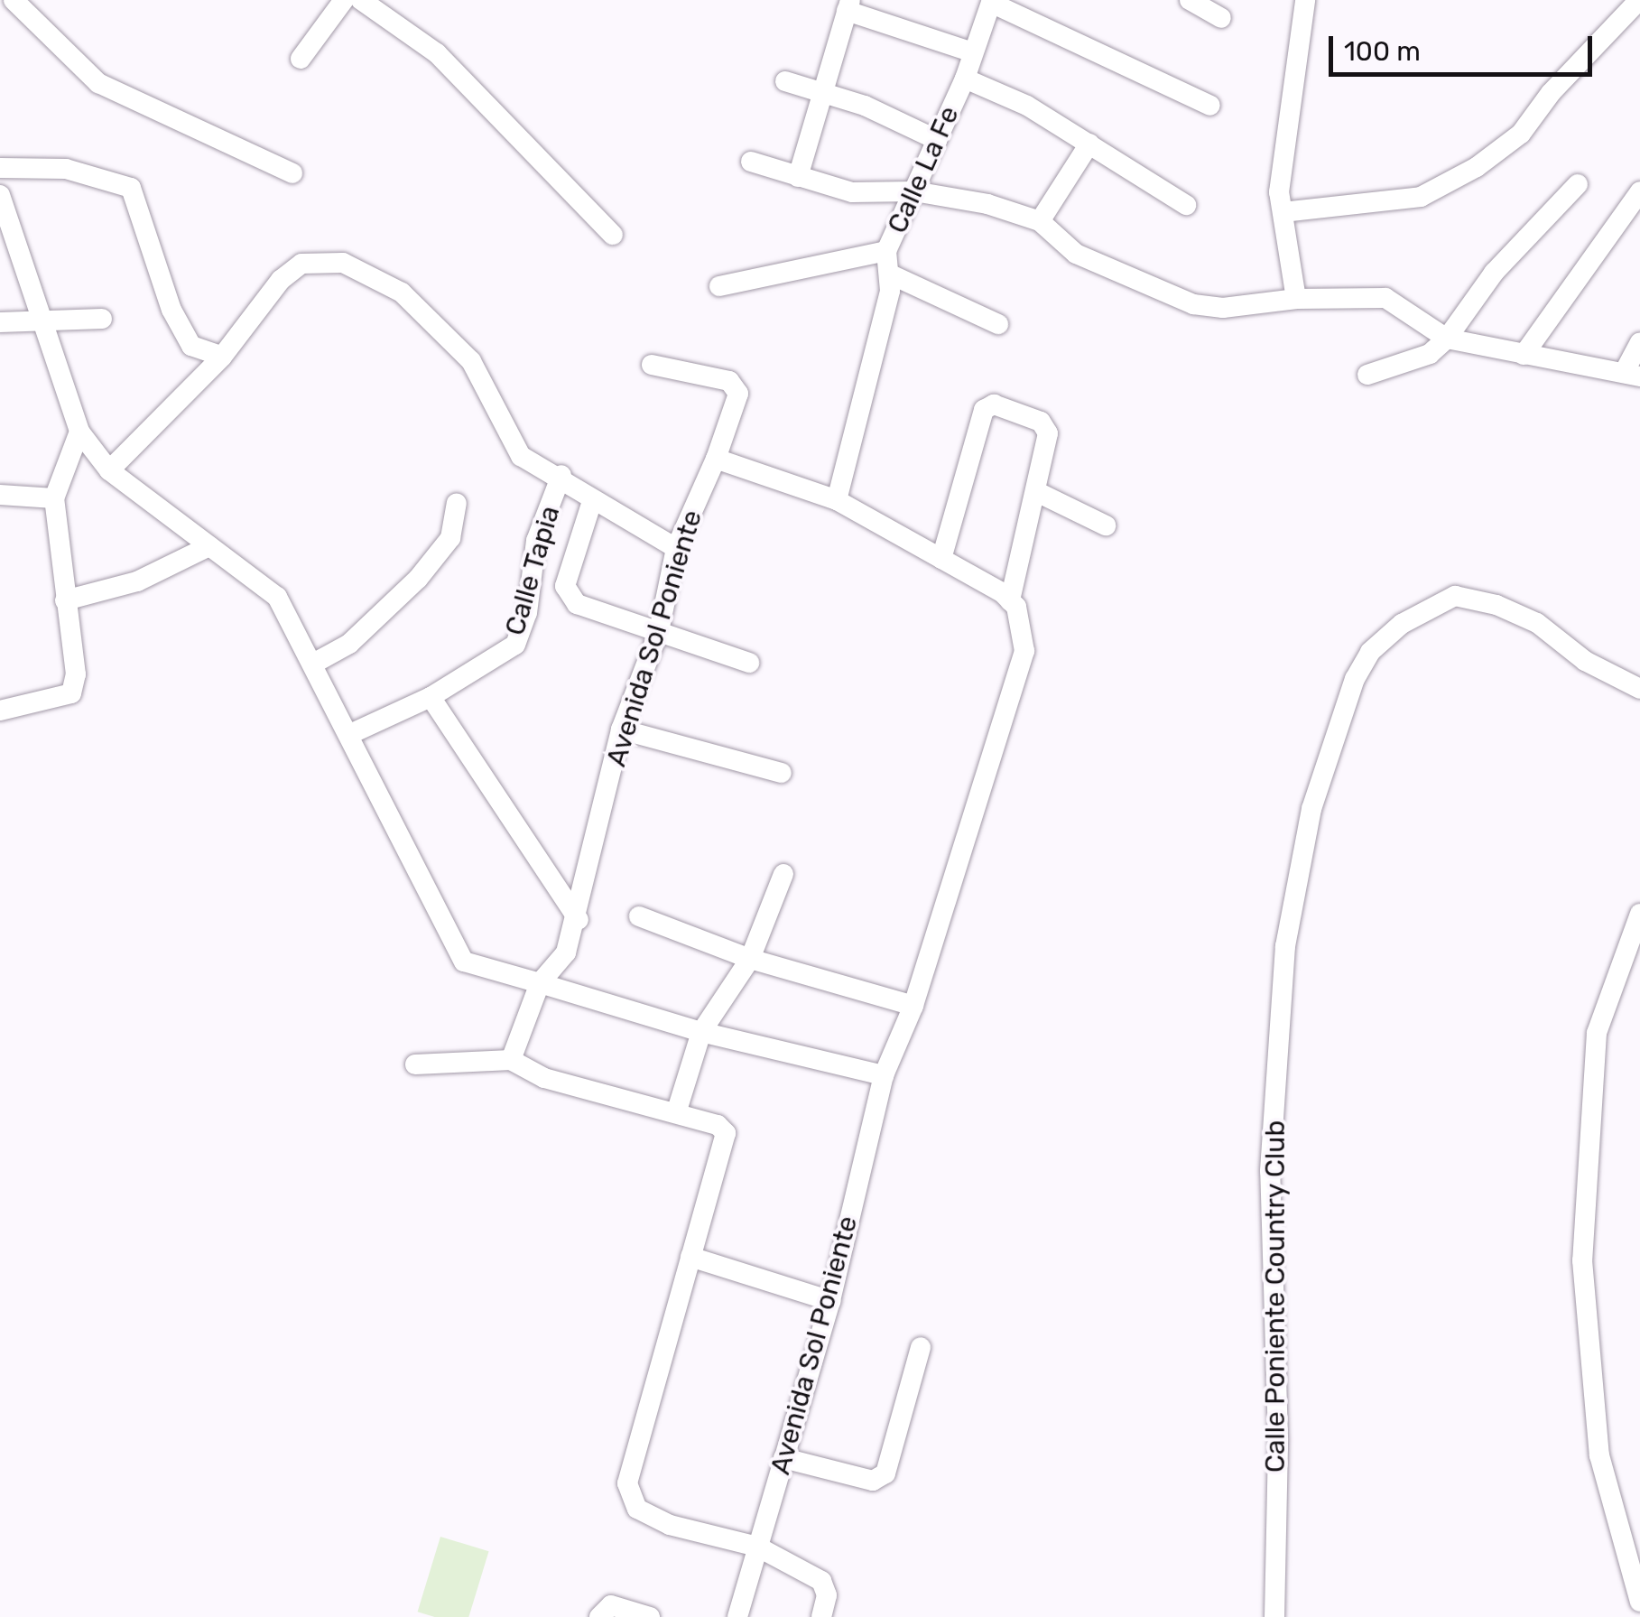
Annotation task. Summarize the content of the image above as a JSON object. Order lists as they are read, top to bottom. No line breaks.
{"streets":{"street":["Calle La Fe","Calle Tapia","Avenida Sol Poniente","Calle Poniente Country Club"]},"scale_bar":"100 m"}
